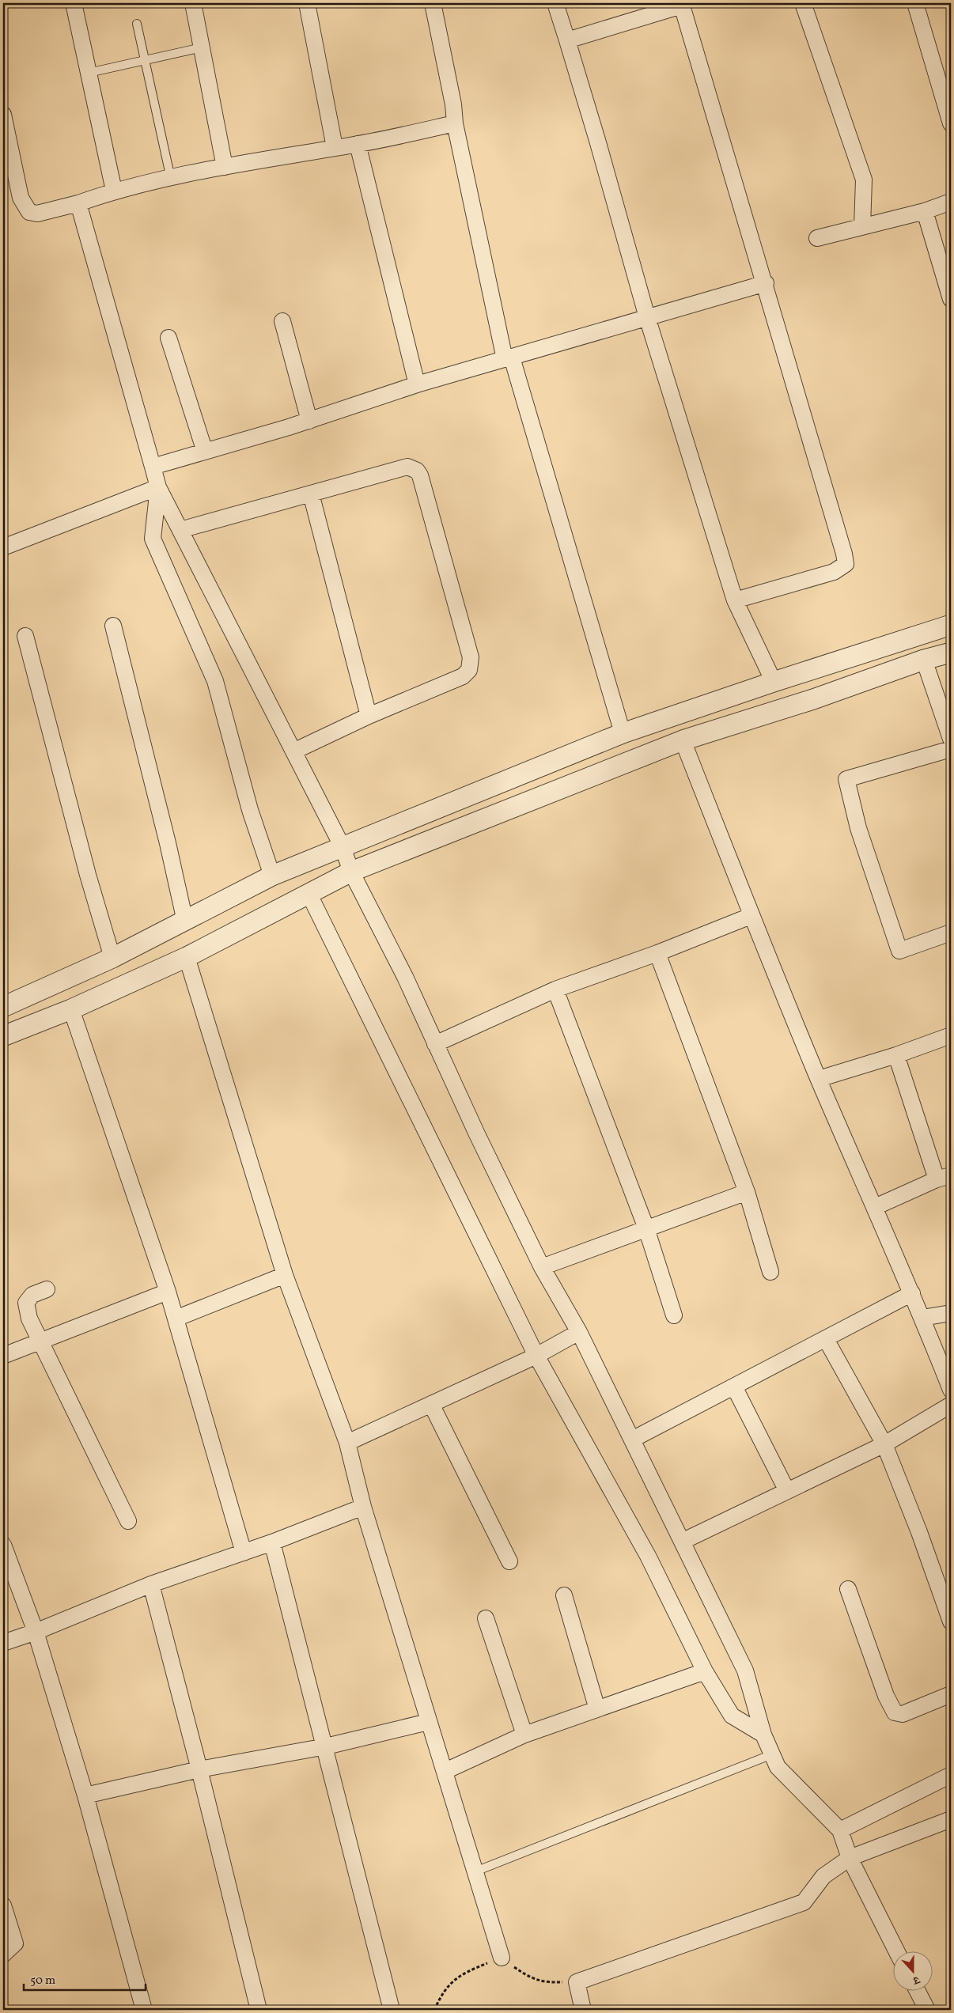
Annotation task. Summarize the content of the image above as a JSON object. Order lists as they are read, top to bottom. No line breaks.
{"scale_bar":"50 m","north":"bottom"}
